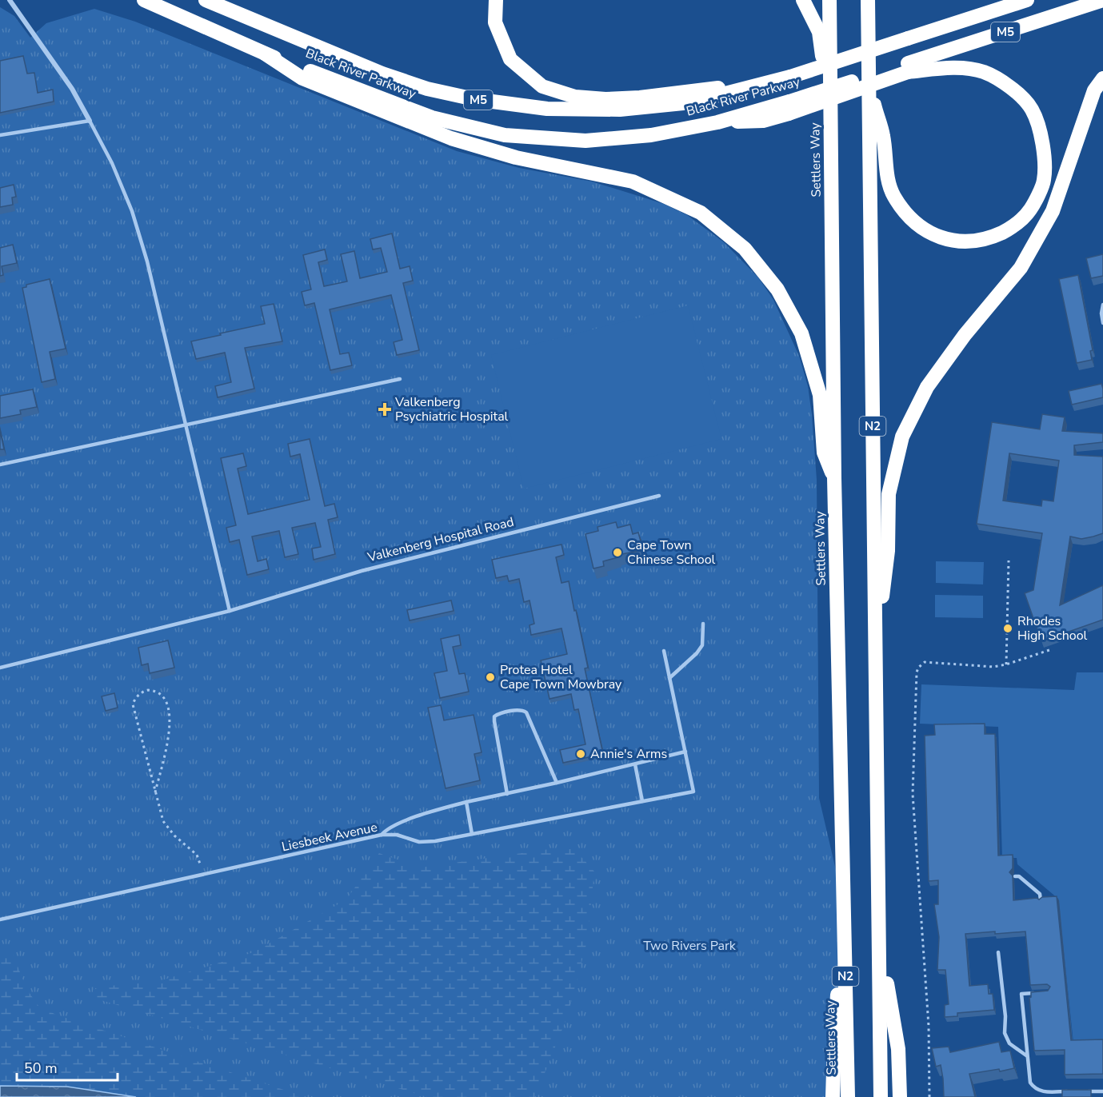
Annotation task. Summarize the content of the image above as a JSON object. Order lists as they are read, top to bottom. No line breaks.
{"streets":{"highway":["M5","Black River Parkway","Settlers Way","N2"],"lane":["Valkenberg Hospital Road","Liesbeek Avenue"]},"parks":["Two Rivers Park"],"places":{"health":["Valkenberg Psychiatric Hospital"],"other":["Cape Town Chinese School","Rhodes High School","Protea Hotel Cape Town Mowbray","Annie's Arms"]},"scale_bar":"50 m"}
